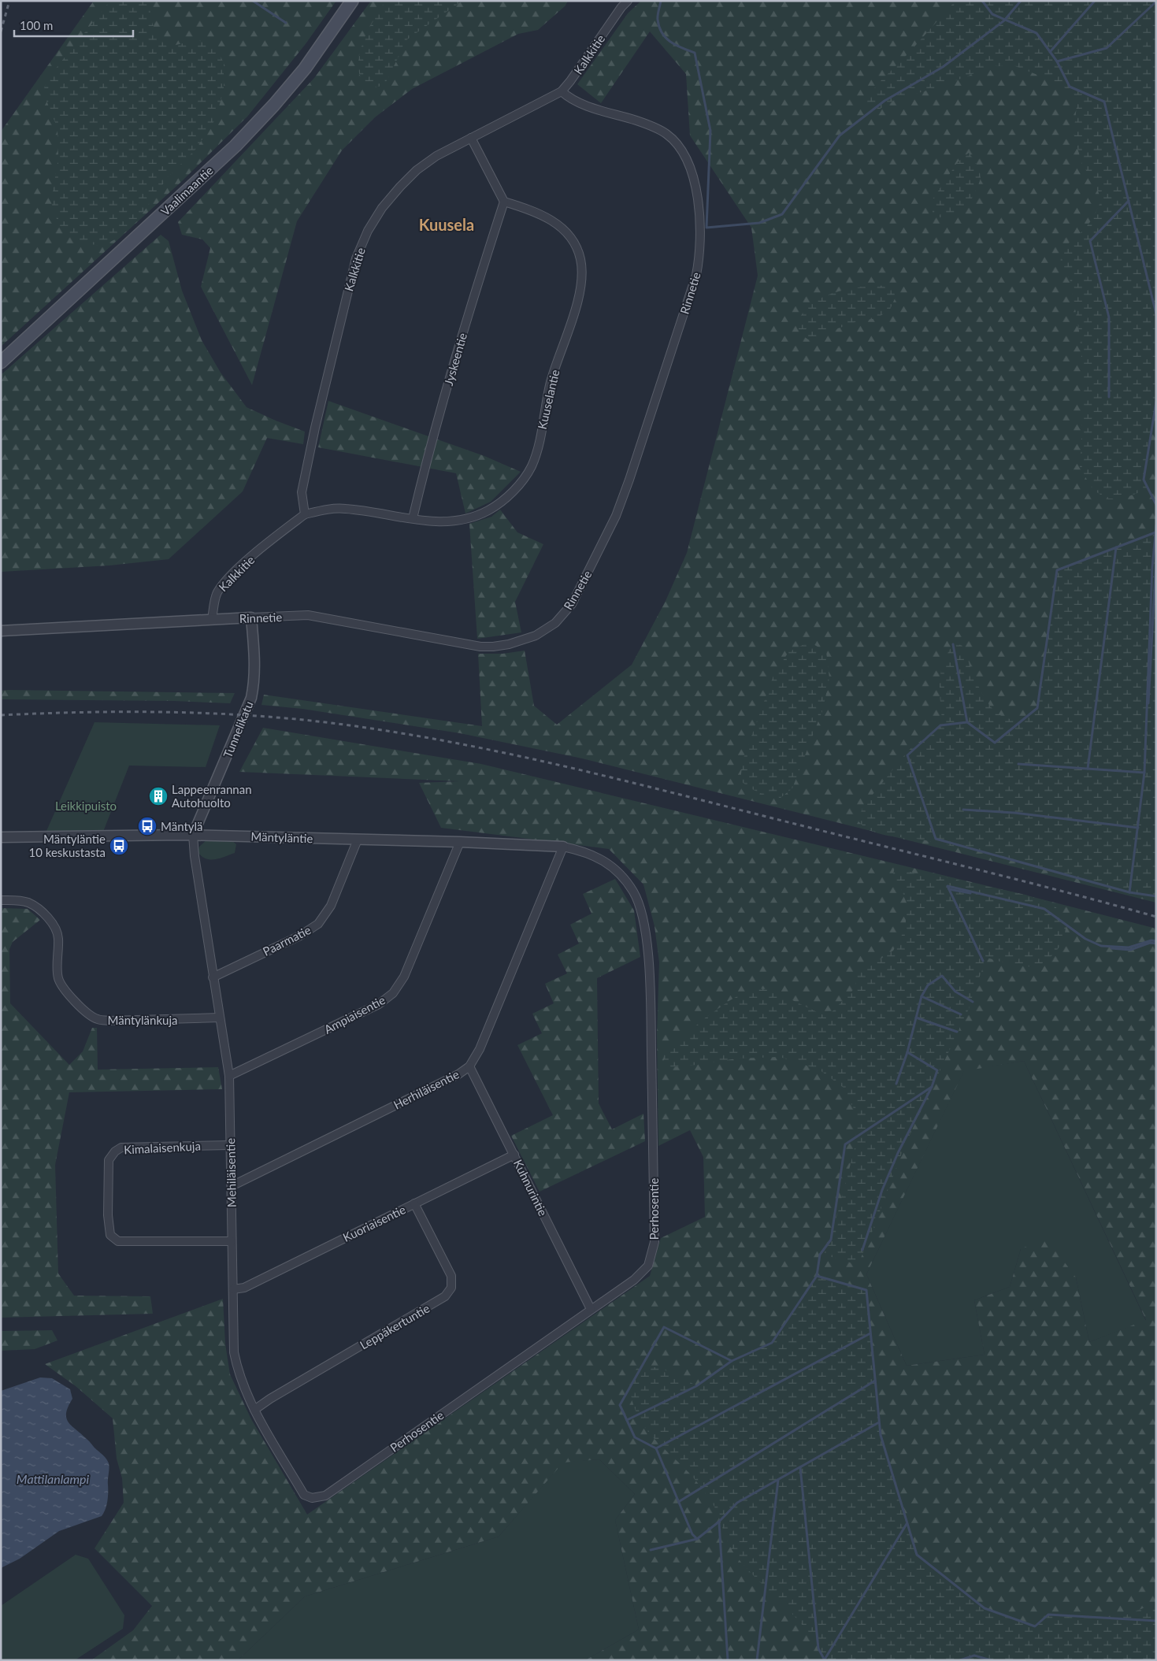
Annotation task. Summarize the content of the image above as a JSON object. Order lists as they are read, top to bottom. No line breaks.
{"streets":{"main road":["Vaalimaantie"],"street":["Kalkkitie","Rinnetie","Jyskeentie","Kuuselantie","Tunnelikatu","Mäntyläntie","Paarmatie","Ampiaisentie","Mäntylänkuja","Herhiläisentie","Kimalaisenkuja","Mehiläisentie","Kuhnurintie","Perhosentie","Kuoriaisentie","Leppäkertuntie"]},"crossings":[["Kalkkitie","Rinnetie"],["Kalkkitie","Kuuselantie"],["Rinnetie","Tunnelikatu"],["Jyskeentie","Kuuselantie"],["Tunnelikatu","Mäntyläntie"],["Tunnelikatu","Mehiläisentie"],["Mäntyläntie","Paarmatie"],["Mäntyläntie","Ampiaisentie"],["Mäntyläntie","Herhiläisentie"],["Mäntyläntie","Mehiläisentie"],["Mäntyläntie","Perhosentie"],["Paarmatie","Mehiläisentie"],["Ampiaisentie","Mehiläisentie"],["Mäntylänkuja","Mehiläisentie"],["Herhiläisentie","Mehiläisentie"],["Herhiläisentie","Kuhnurintie"],["Herhiläisentie","Perhosentie"],["Kimalaisenkuja","Mehiläisentie"],["Mehiläisentie","Perhosentie"],["Mehiläisentie","Kuoriaisentie"],["Mehiläisentie","Leppäkertuntie"],["Kuhnurintie","Perhosentie"],["Kuhnurintie","Kuoriaisentie"],["Kuoriaisentie","Leppäkertuntie"]],"districts":["Kuusela"],"water":["Mattilanlampi"],"parks":["Leikkipuisto"],"places":{"building":["Lappeenrannan Autohuolto"],"bus stop":["Mäntylä","Mäntyläntie 10 keskustasta"]},"scale_bar":"100 m"}
